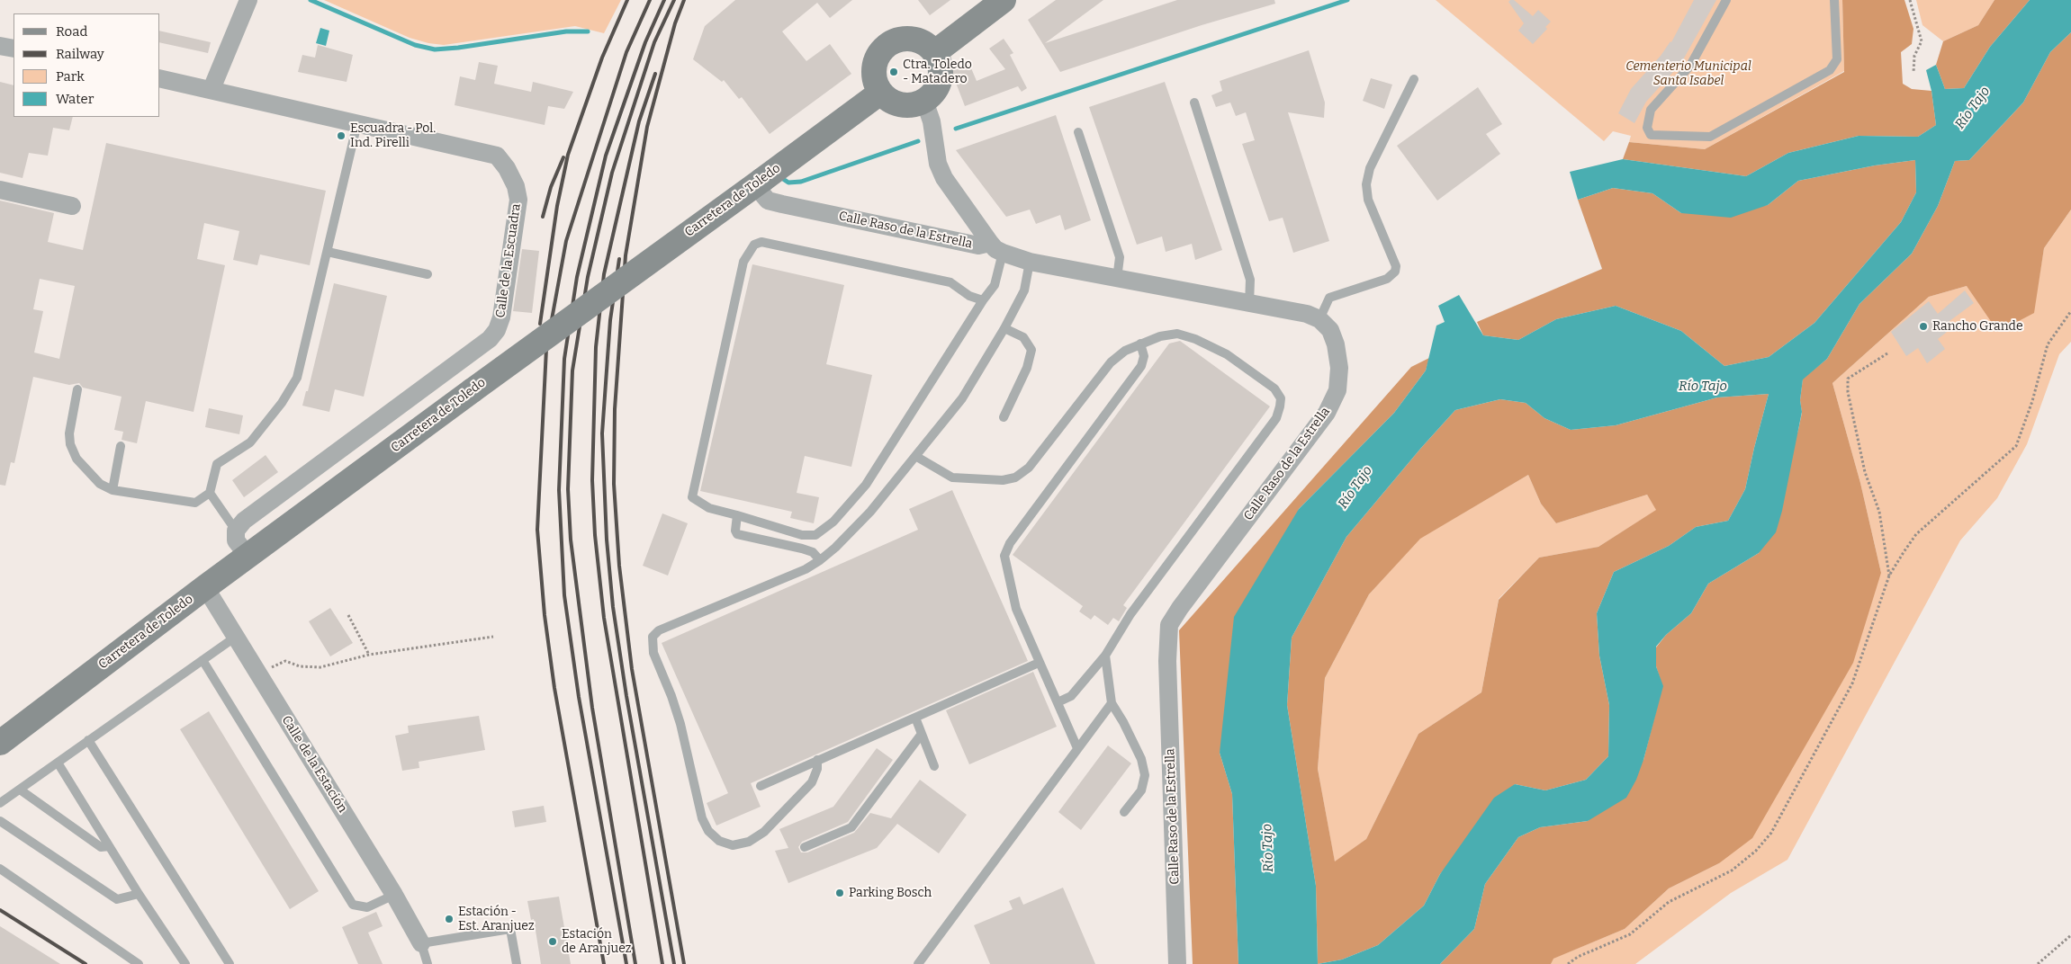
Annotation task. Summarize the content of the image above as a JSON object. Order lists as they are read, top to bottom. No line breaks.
{"streets":{"street":["Carretera de Toledo","Calle Raso de la Estrella","Calle de la Escuadra","Calle de la Estación"]},"crossings":[["Carretera de Toledo","Calle Raso de la Estrella"],["Carretera de Toledo","Calle de la Estación"]],"water":["Río Tajo"],"parks":["Cementerio Municipal Santa Isabel"],"places":["Ctra. Toledo - Matadero","Escuadra - Pol. Ind. Pirelli","Rancho Grande","Parking Bosch","Estación - Est. Aranjuez","Estación de Aranjuez"],"legend":["Road","Railway","Park","Water"]}
